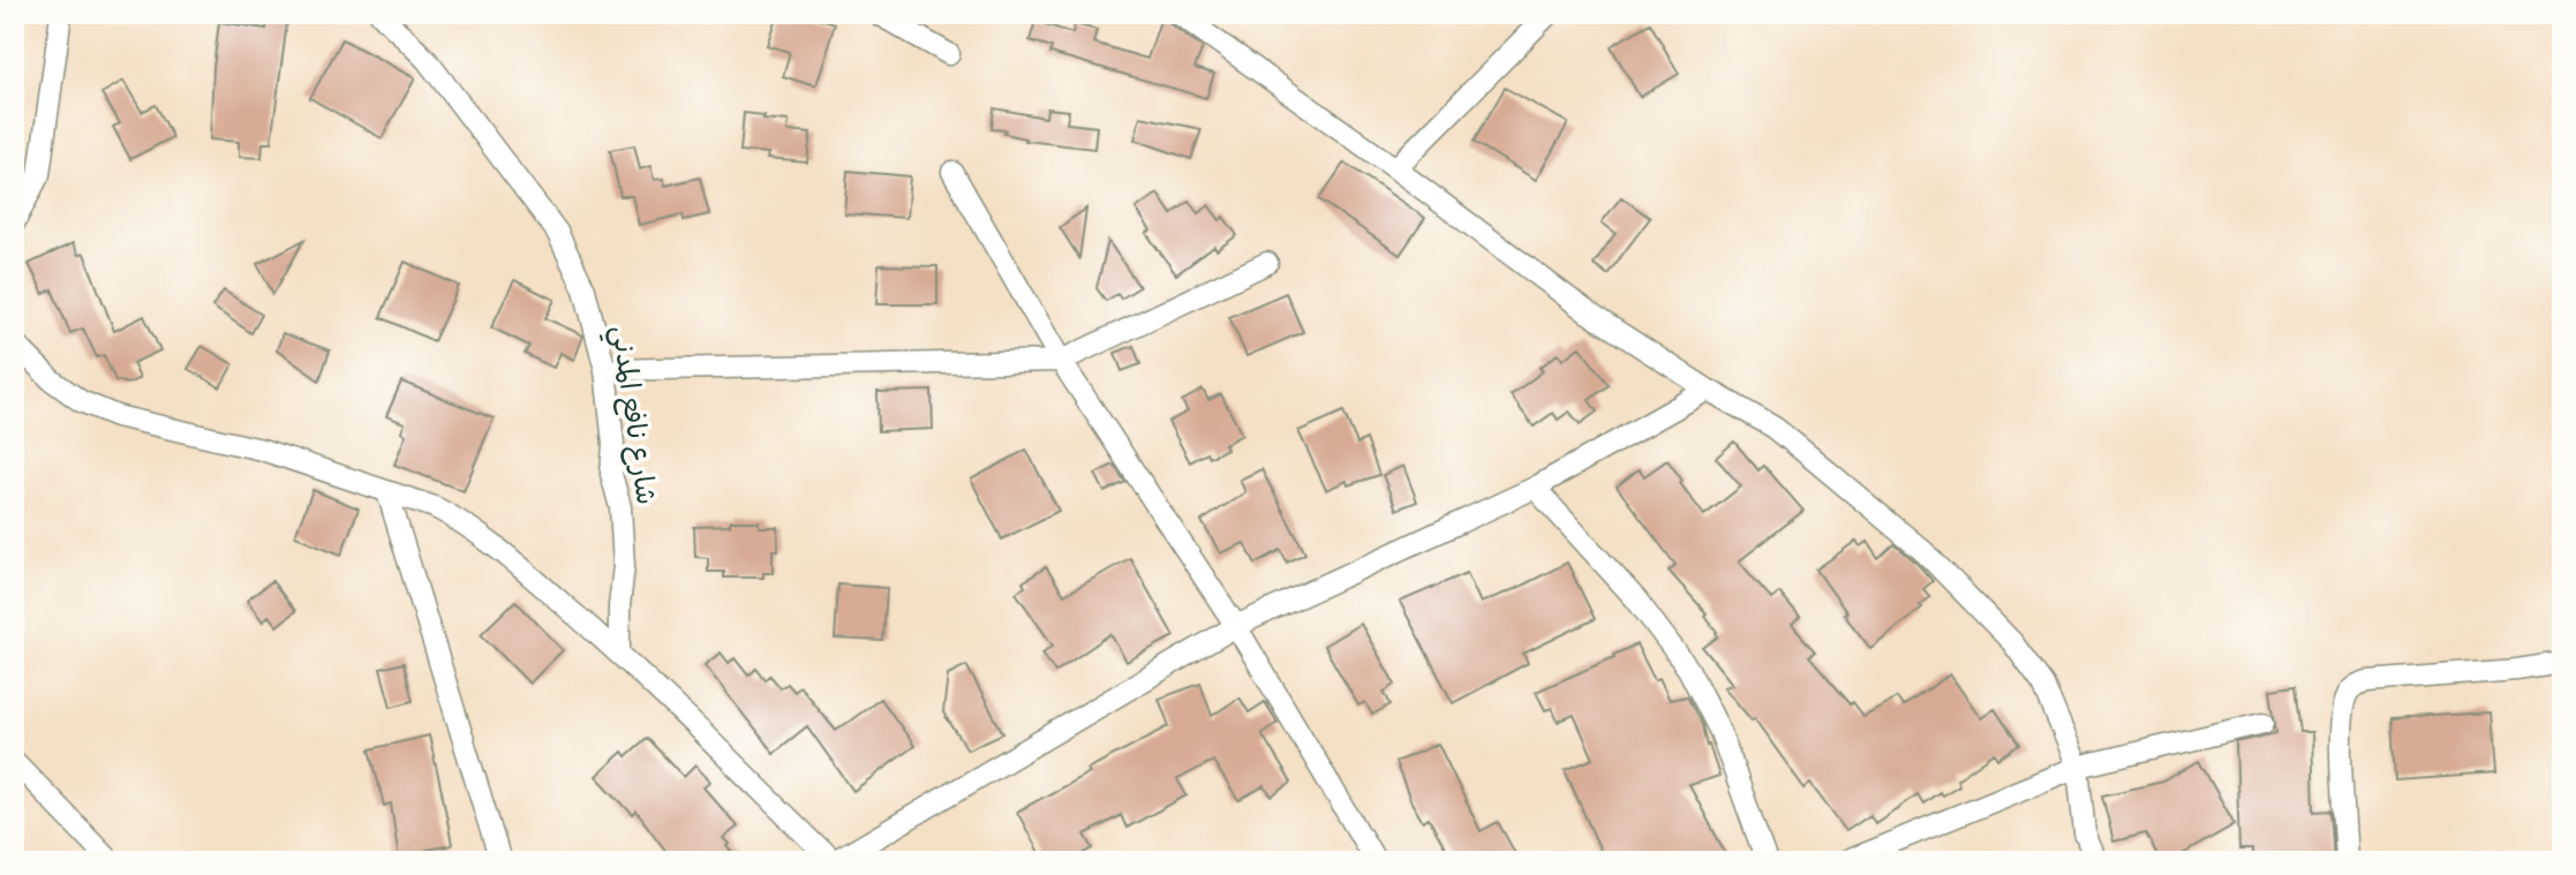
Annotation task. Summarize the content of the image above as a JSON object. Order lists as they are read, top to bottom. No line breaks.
{"streets":{"street":["شارع نافع المدني"]}}
